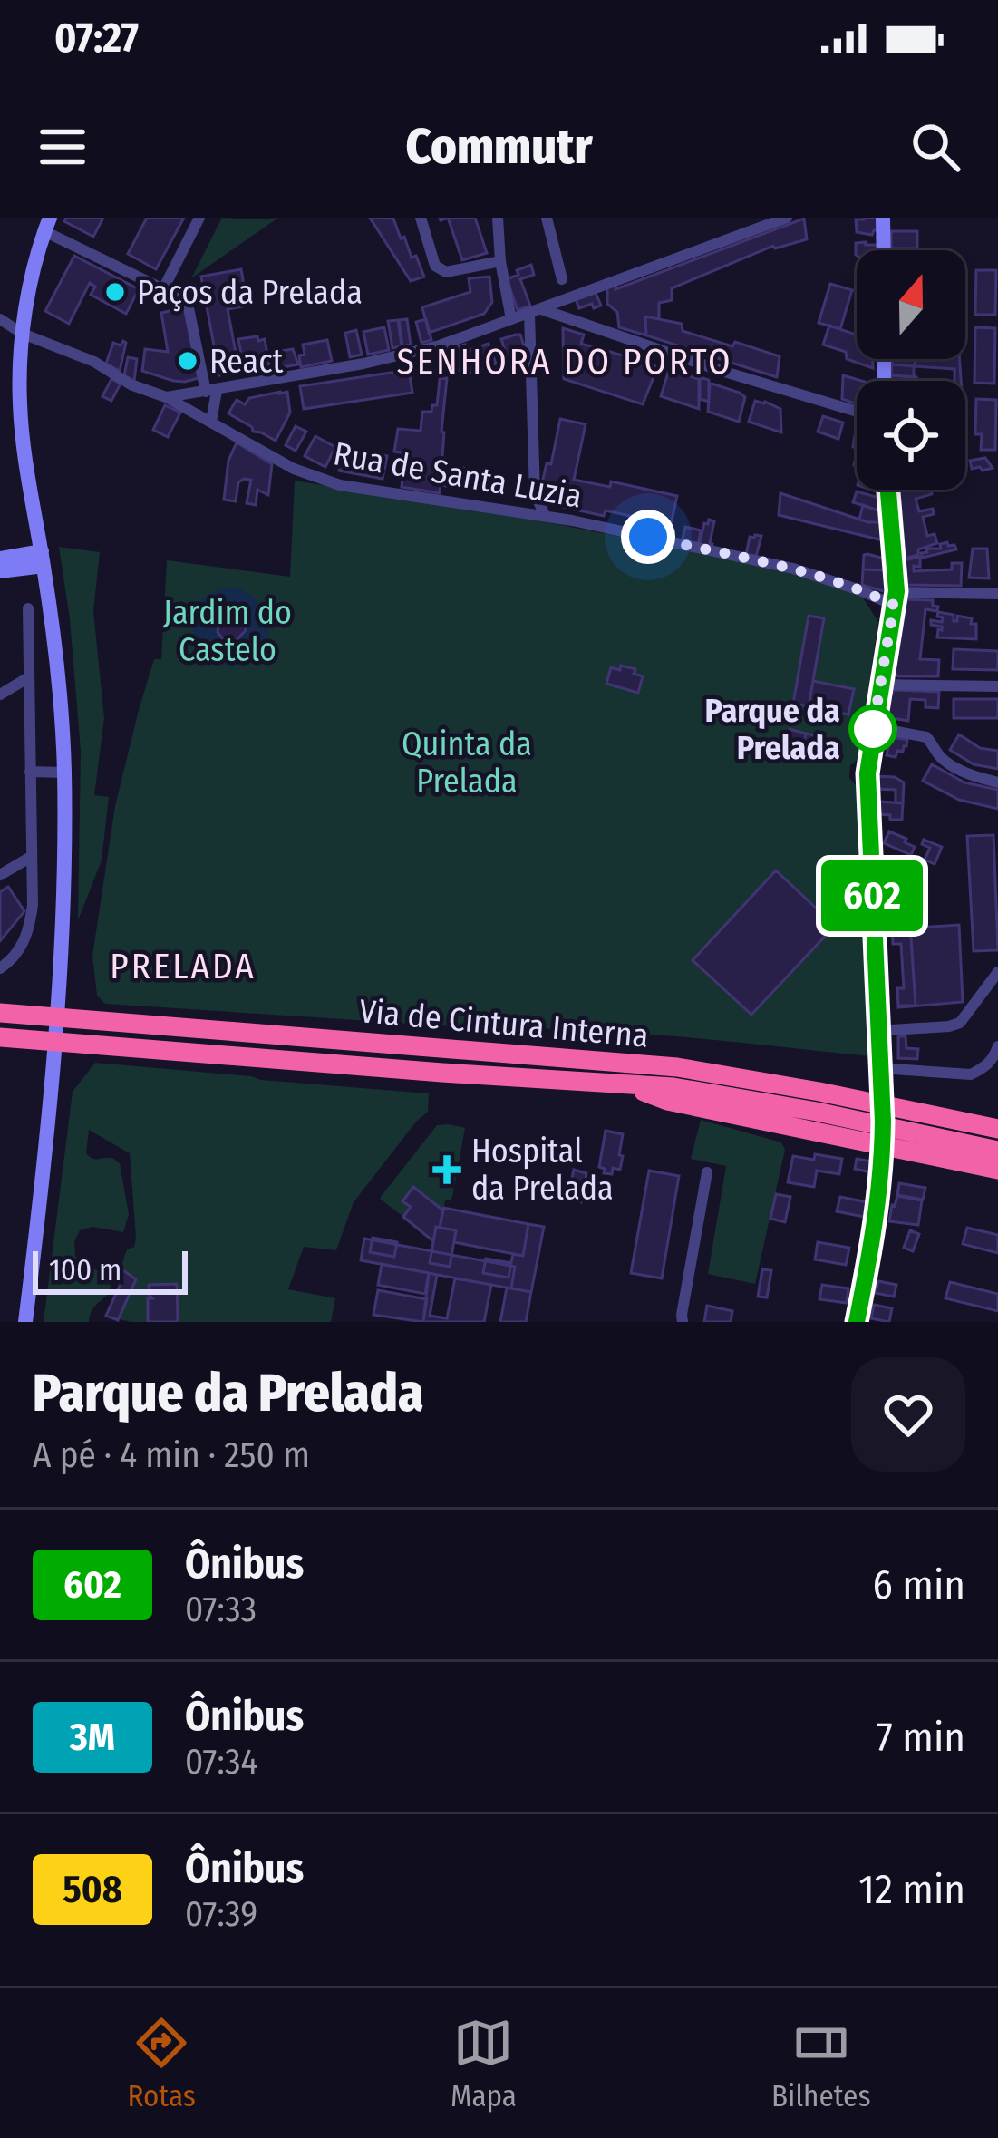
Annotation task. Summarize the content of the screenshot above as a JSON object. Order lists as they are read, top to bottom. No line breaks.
{"streets":{"highway":["Via de Cintura Interna"],"street":["Rua de Santa Luzia"]},"districts":["SENHORA DO PORTO","PRELADA"],"parks":["Jardim do Castelo","Quinta da Prelada"],"places":{"other":["Paços da Prelada","React","Parque da Prelada"],"health":["Hospital da Prelada"]},"lines":["bus line 602"],"scale_bar":"100 m","north":"top","page":{"status":"07:27","header":"Commutr","on_map":"602","scale":"100 m","heading":["Parque da Prelada","A pé · 4 min · 250 m"],"list":[{"mark":"602","name":"Ônibus","note":"07:33","value":"6 min"},{"mark":"3M","name":"Ônibus","note":"07:34","value":"7 min"},{"mark":"508","name":"Ônibus","note":"07:39","value":"12 min"}],"tabs":["Rotas","Mapa","Bilhetes"]}}
